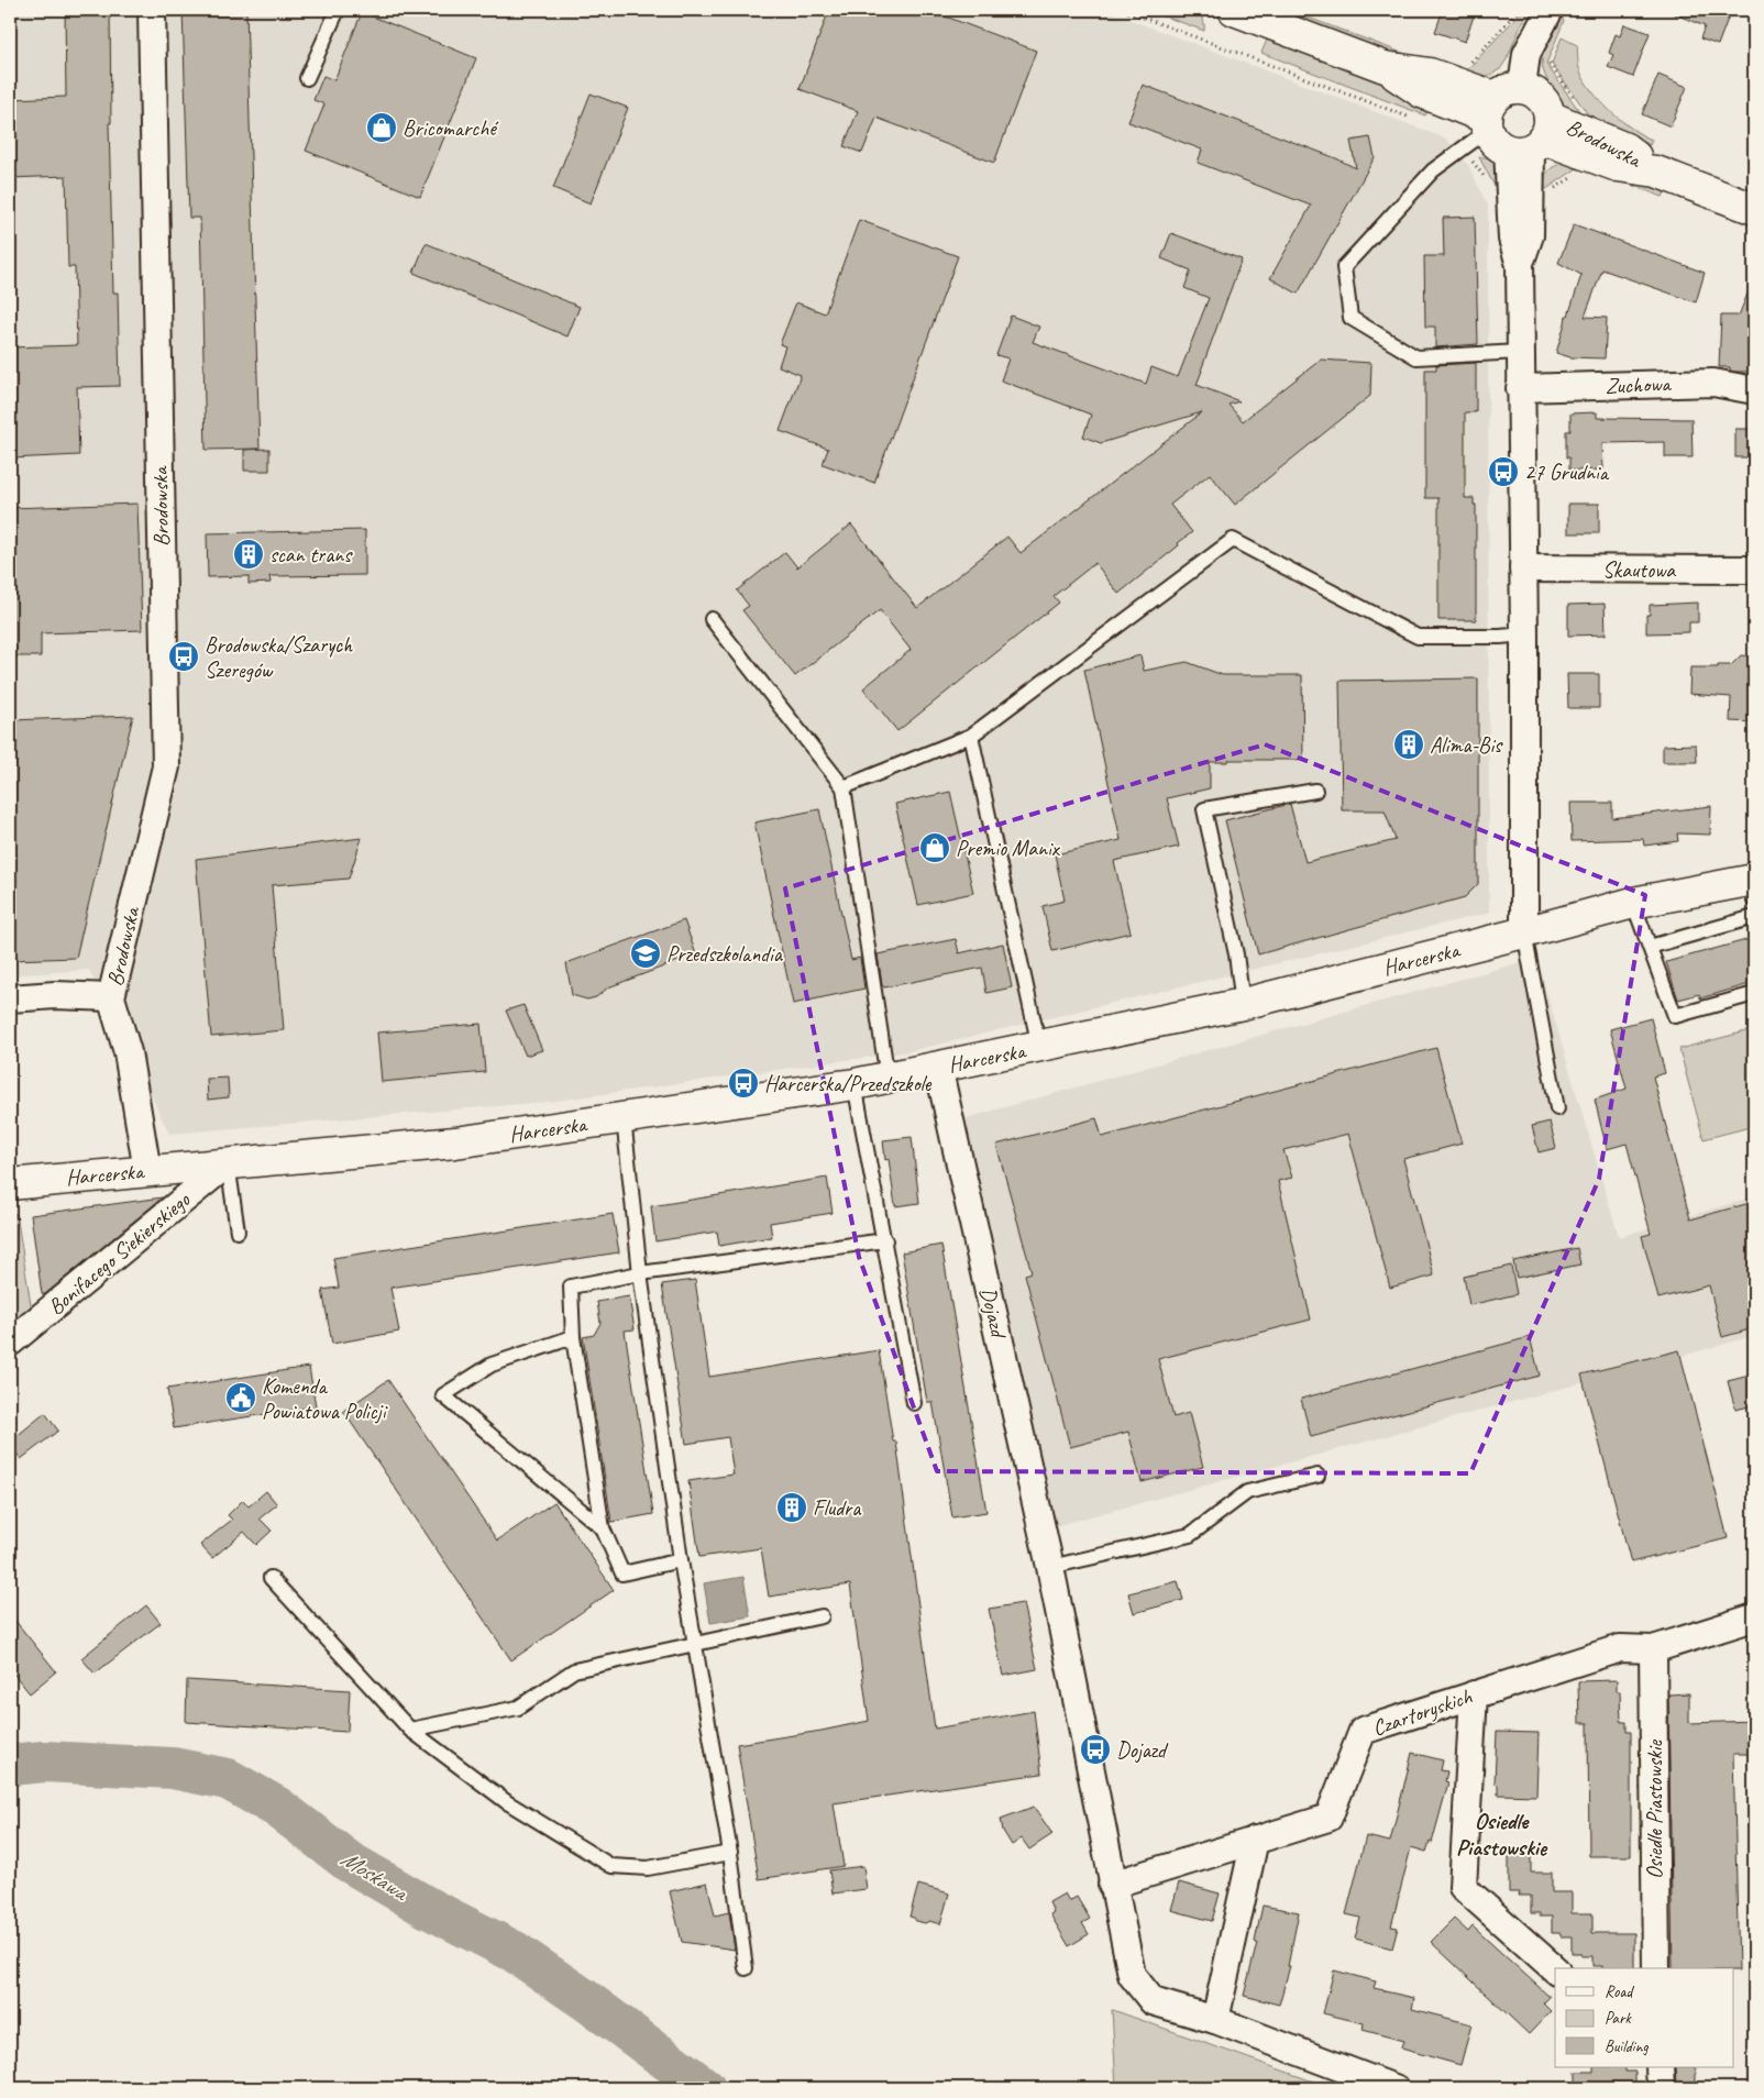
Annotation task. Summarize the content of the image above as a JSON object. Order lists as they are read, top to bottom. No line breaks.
{"streets":{"street":["Brodowska","Zuchowa","Skautowa","Harcerska","Bonifacego Siekierskiego","Dojazd","Czartoryskich","Osiedle Piastowskie"]},"crossings":[["Harcerska","Bonifacego Siekierskiego"],["Harcerska","Dojazd"],["Dojazd","Czartoryskich"],["Czartoryskich","Osiedle Piastowskie"]],"districts":["Osiedle Piastowskie"],"water":["Moskawa"],"places":{"shop":["Bricomarché","Premio Manix"],"bus stop":["27 Grudnia","Brodowska/Szarych Szeregów","Harcerska/Przedszkole","Dojazd"],"building":["scan trans","Alima-Bis","Fludra"],"school or university":["Przedszkolandia"],"public building":["Komenda Powiatowa Policji"]},"legend":["Road","Park","Building"]}
